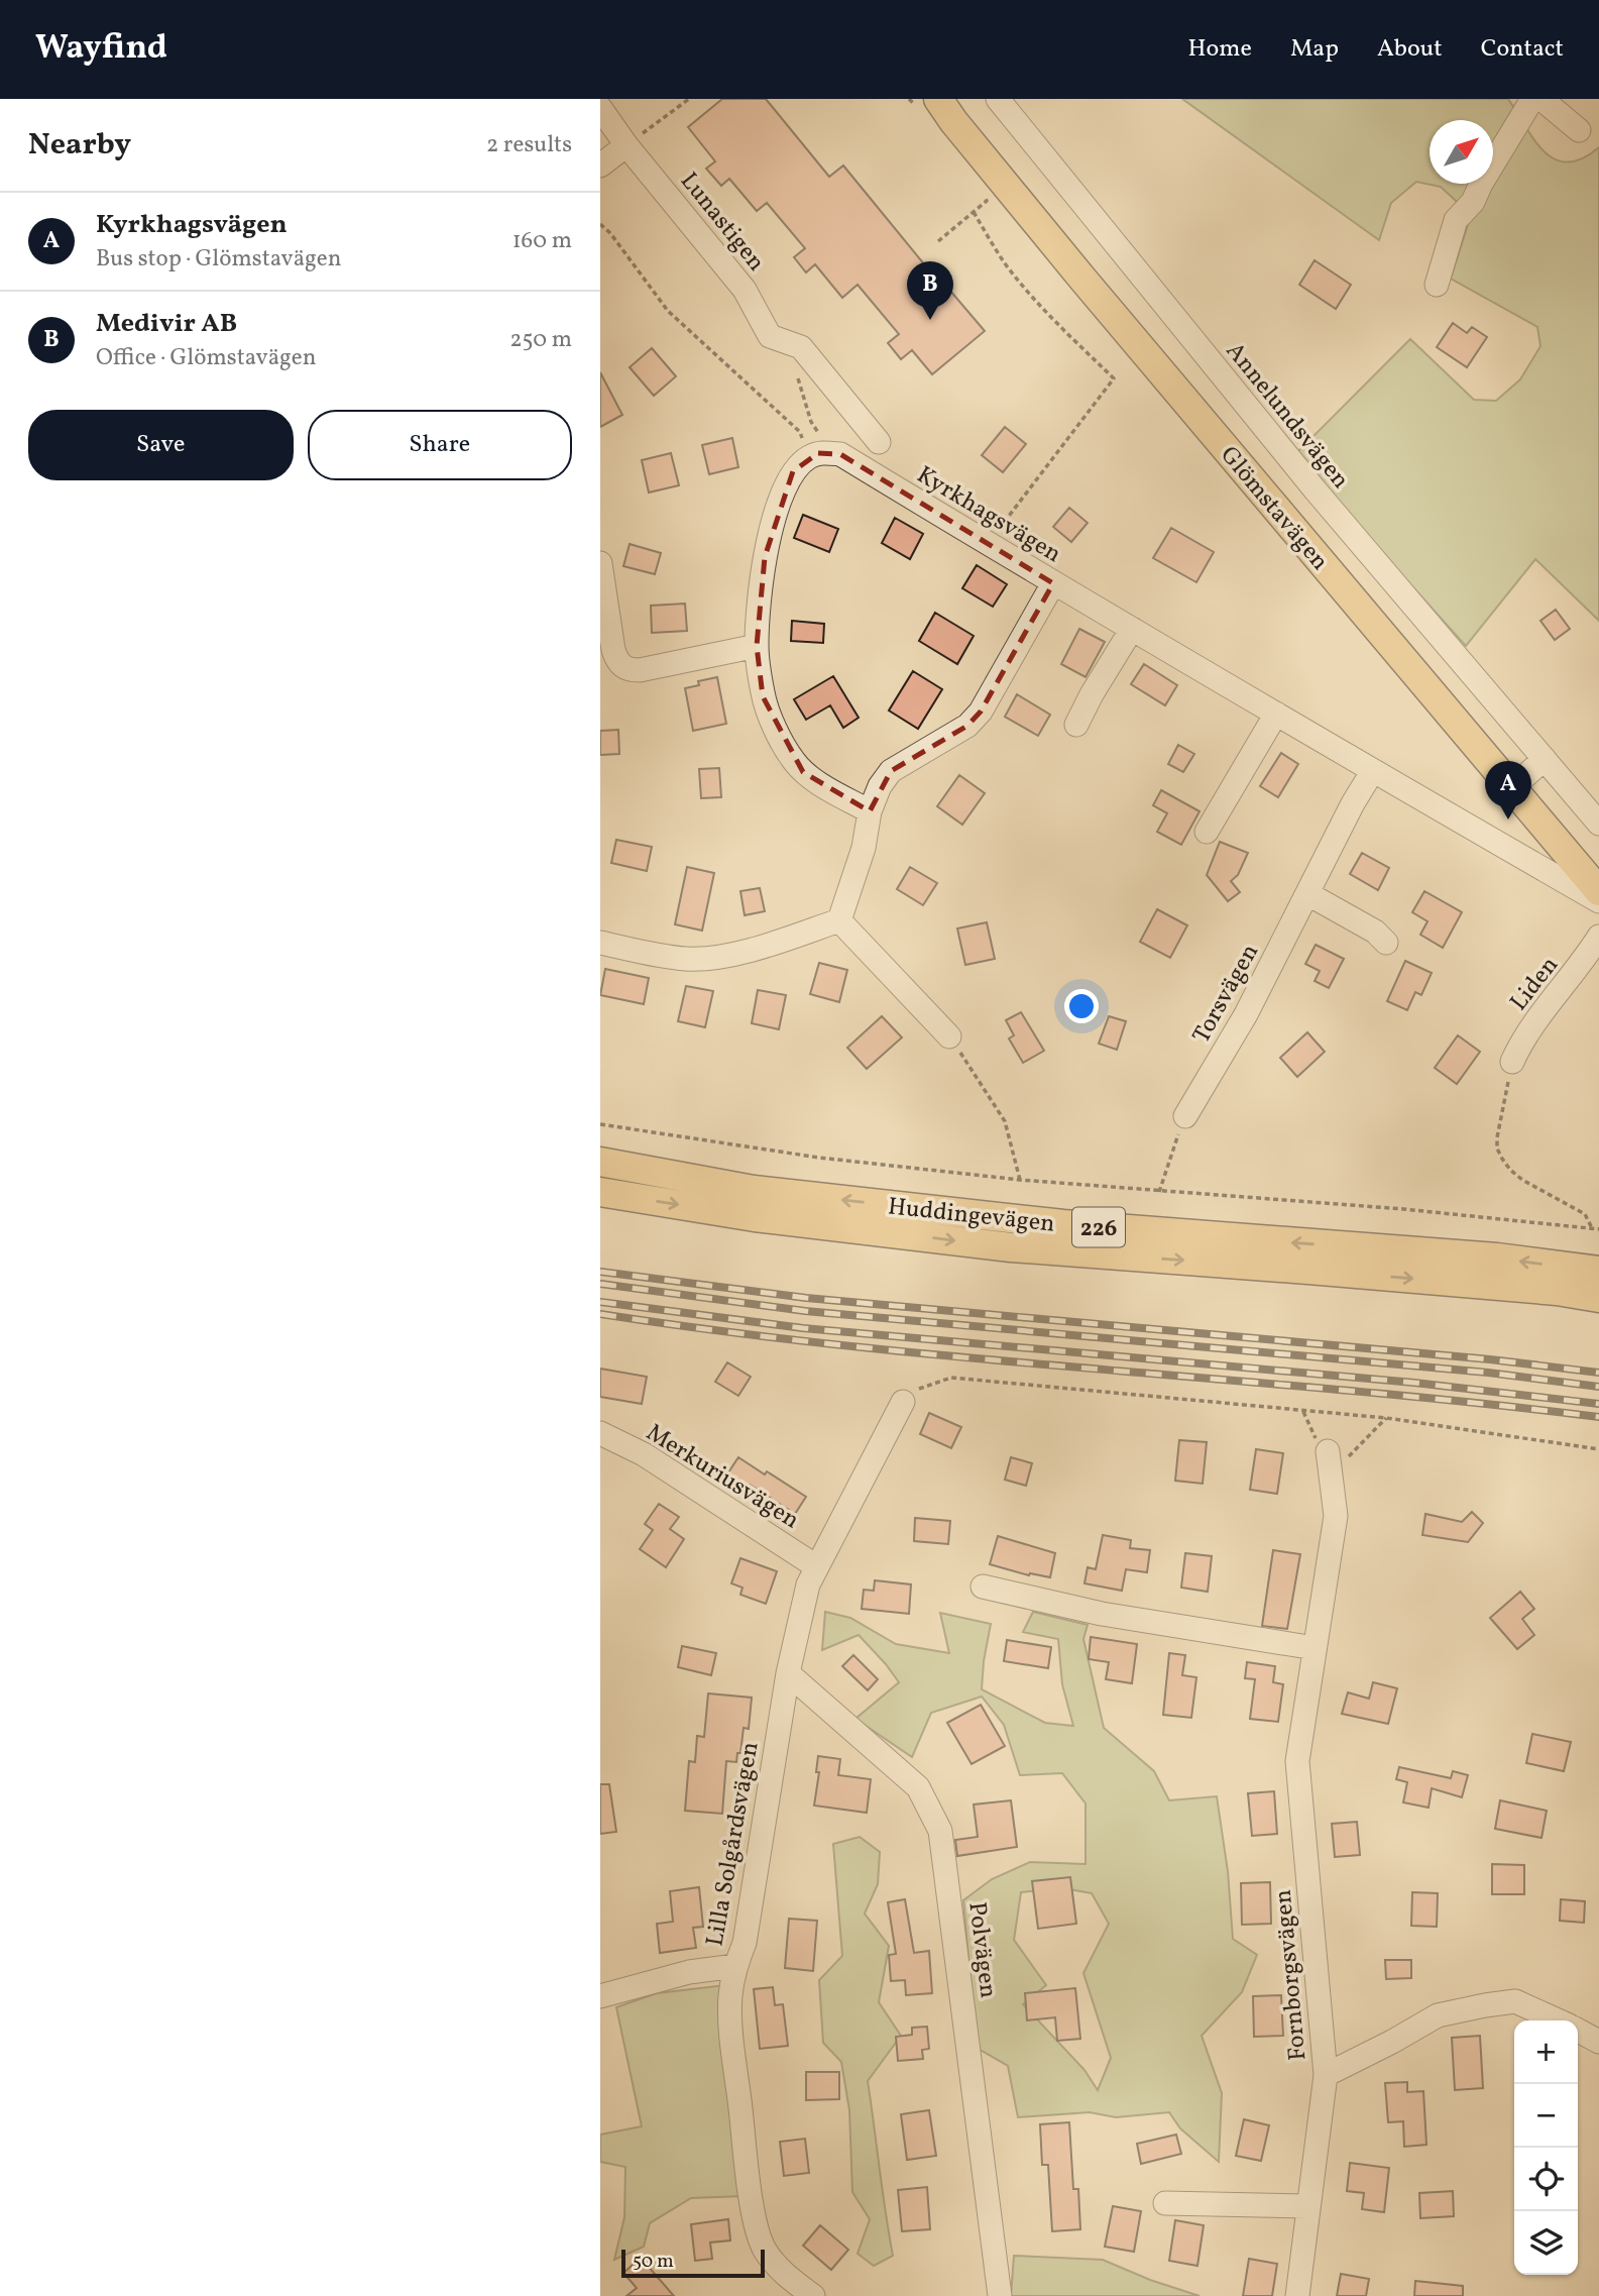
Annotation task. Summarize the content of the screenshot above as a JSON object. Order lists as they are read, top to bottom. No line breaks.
{"streets":{"main road":["Glömstavägen","Huddingevägen","226"],"street":["Lunastigen","Annelundsvägen","Kyrkhagsvägen","Liden","Torsvägen","Merkuriusvägen","Lilla Solgårdsvägen","Polvägen","Fornborgsvägen"]},"crossings":[["Kyrkhagsvägen","Torsvägen"],["Merkuriusvägen","Lilla Solgårdsvägen"],["Lilla Solgårdsvägen","Polvägen"]],"scale_bar":"50 m","north":"top right","page":{"header":"Wayfind","nav":["Home","Map","About","Contact"],"heading":["Nearby","2 results"],"list":[{"mark":"A","name":"Kyrkhagsvägen","note":"Bus stop · Glömstavägen","value":"160 m"},{"mark":"B","name":"Medivir AB","note":"Office · Glömstavägen","value":"250 m"}],"pins":["B","A"],"buttons":["Save","Share"],"map_buttons":["+","−"],"scale":"50 m"}}
